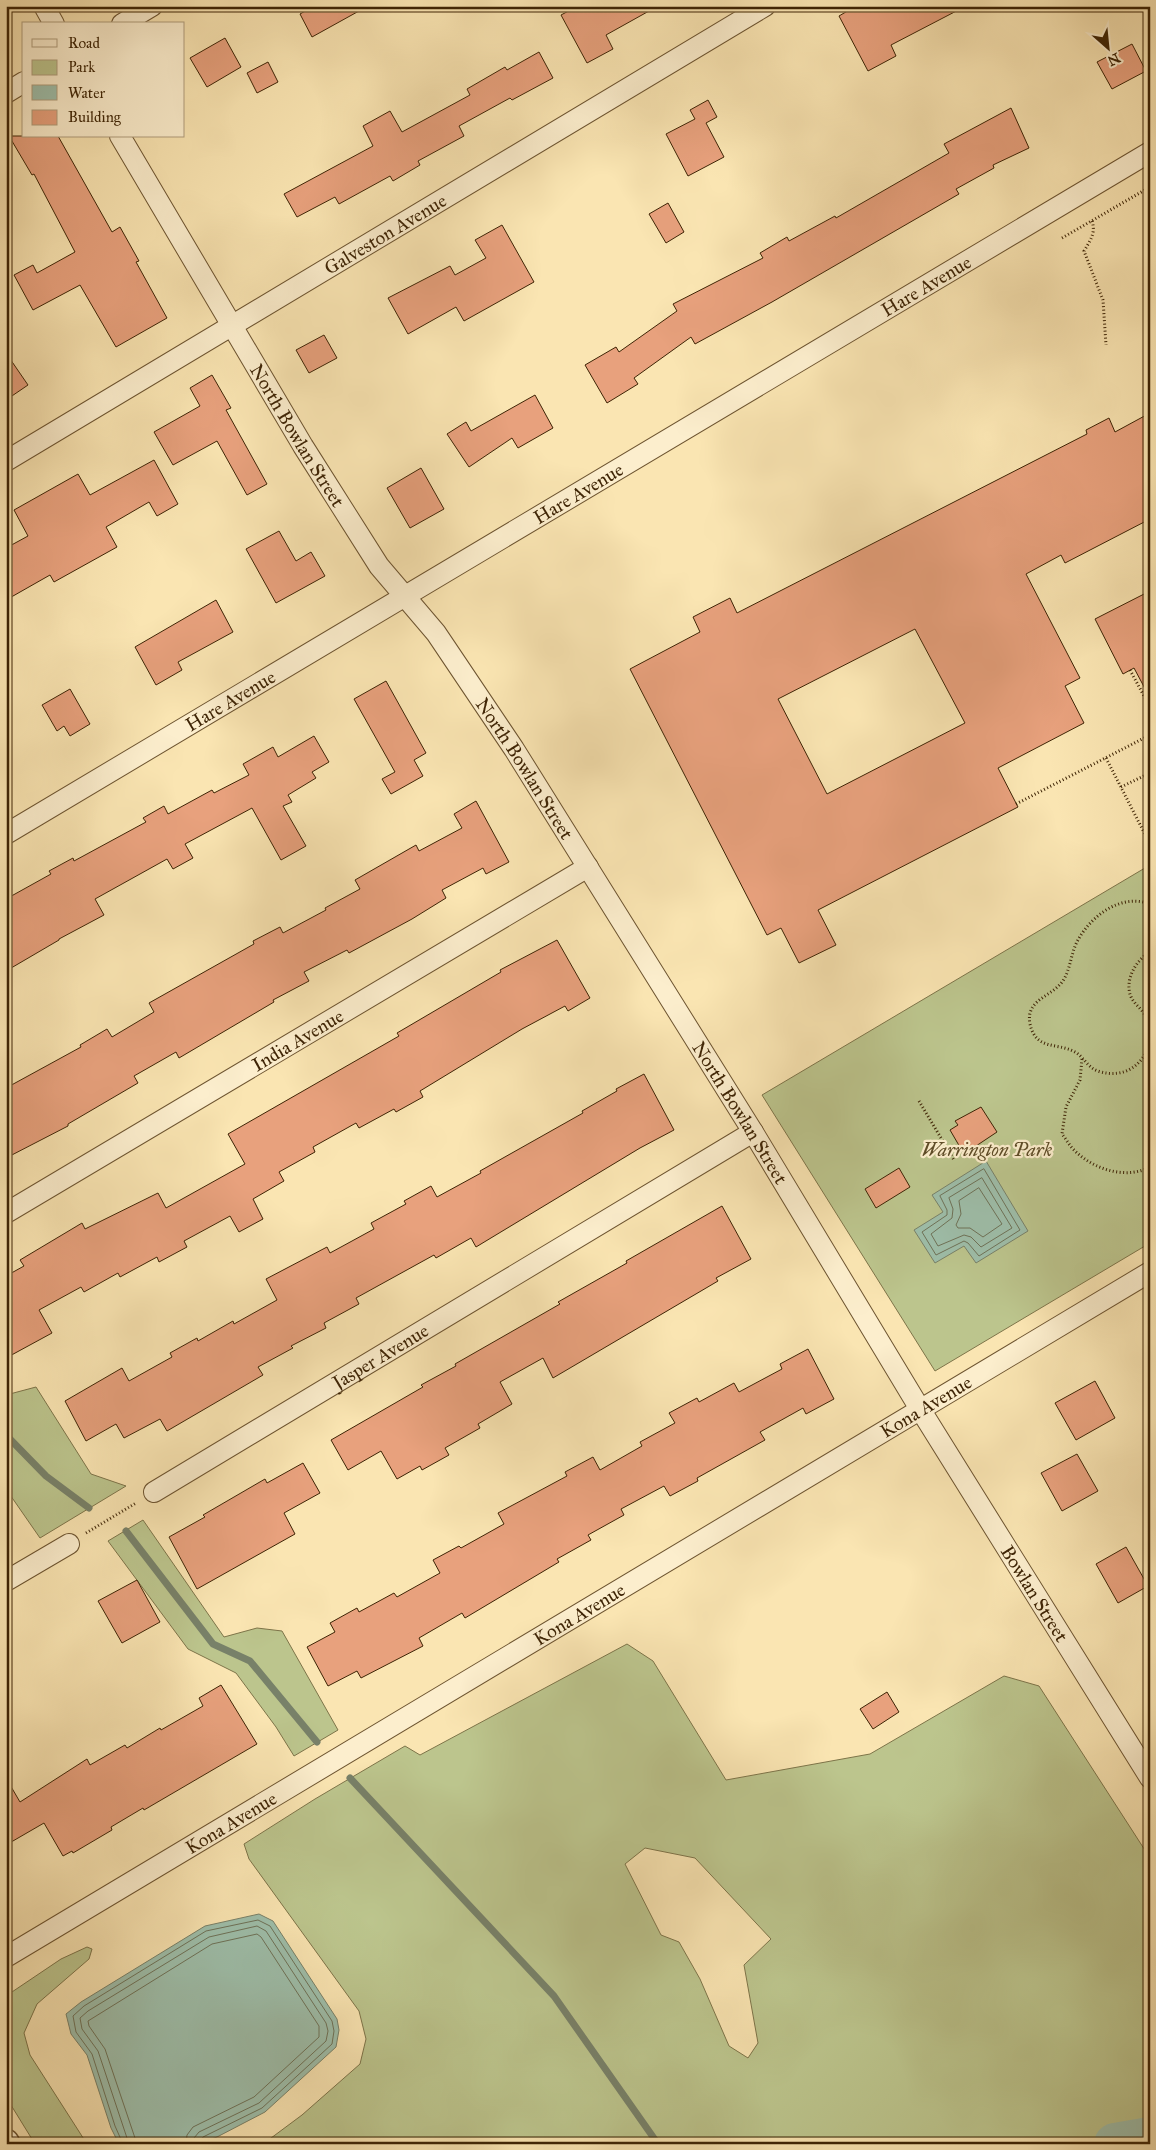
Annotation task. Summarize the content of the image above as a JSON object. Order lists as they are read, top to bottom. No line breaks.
{"streets":{"street":["Galveston Avenue","Hare Avenue","North Bowlan Street","India Avenue","Jasper Avenue","Kona Avenue","Bowlan Street"]},"crossings":[["Galveston Avenue","North Bowlan Street"],["Hare Avenue","North Bowlan Street"],["North Bowlan Street","India Avenue"],["North Bowlan Street","Jasper Avenue"],["North Bowlan Street","Kona Avenue"],["North Bowlan Street","Bowlan Street"],["Kona Avenue","Bowlan Street"]],"parks":["Warrington Park"],"legend":["Road","Park","Water","Building"],"north":"bottom right"}
